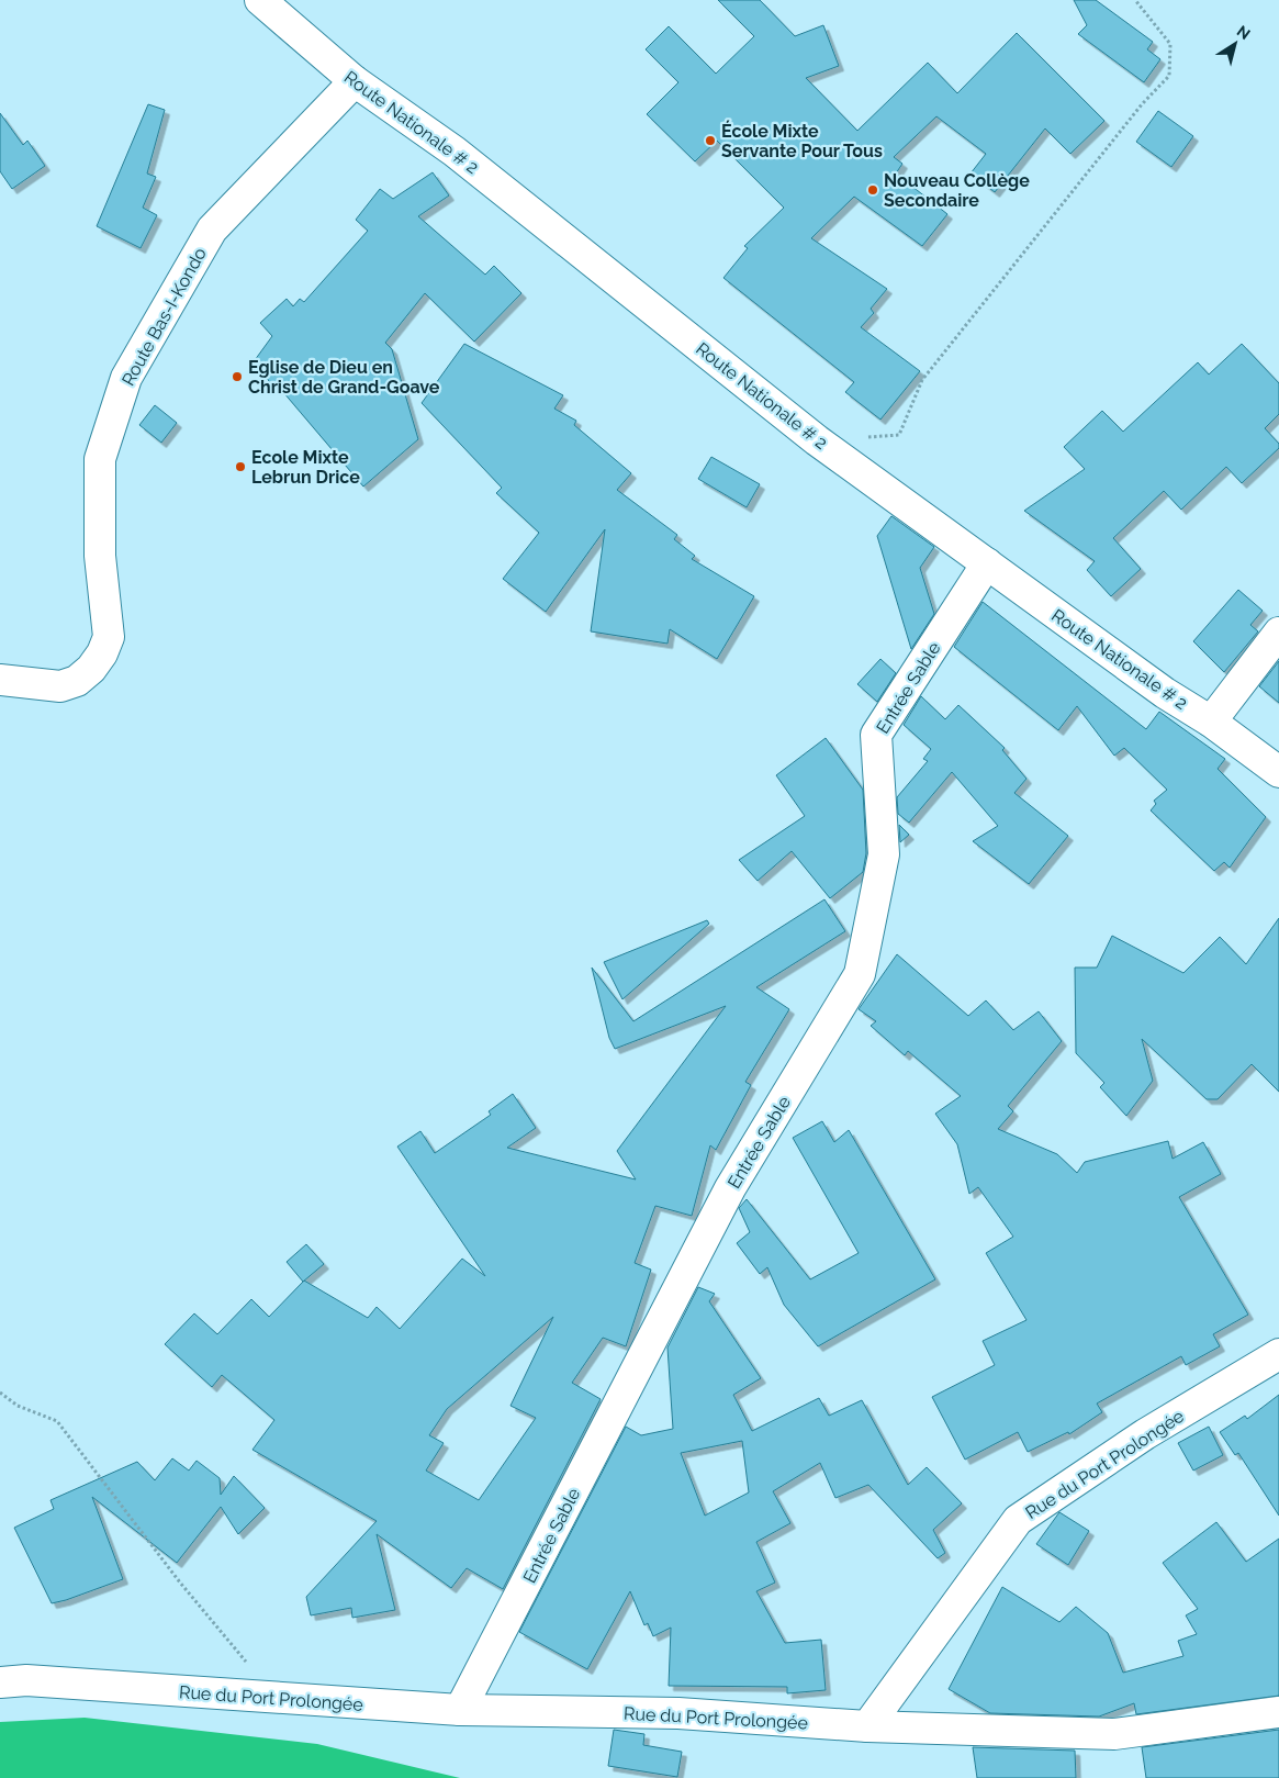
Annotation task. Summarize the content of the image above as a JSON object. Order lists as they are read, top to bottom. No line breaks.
{"streets":{"street":["Route Nationale # 2","Route Bas-I-Kondo","Entrée Sable","Rue du Port Prolongée"]},"crossings":[["Route Nationale # 2","Route Bas-I-Kondo"],["Route Nationale # 2","Entrée Sable"],["Entrée Sable","Rue du Port Prolongée"]],"places":["École Mixte Servante Pour Tous","Nouveau Collège Secondaire","Eglise de Dieu en Christ de Grand-Goave","Ecole Mixte Lebrun Drice"],"north":"top right"}
